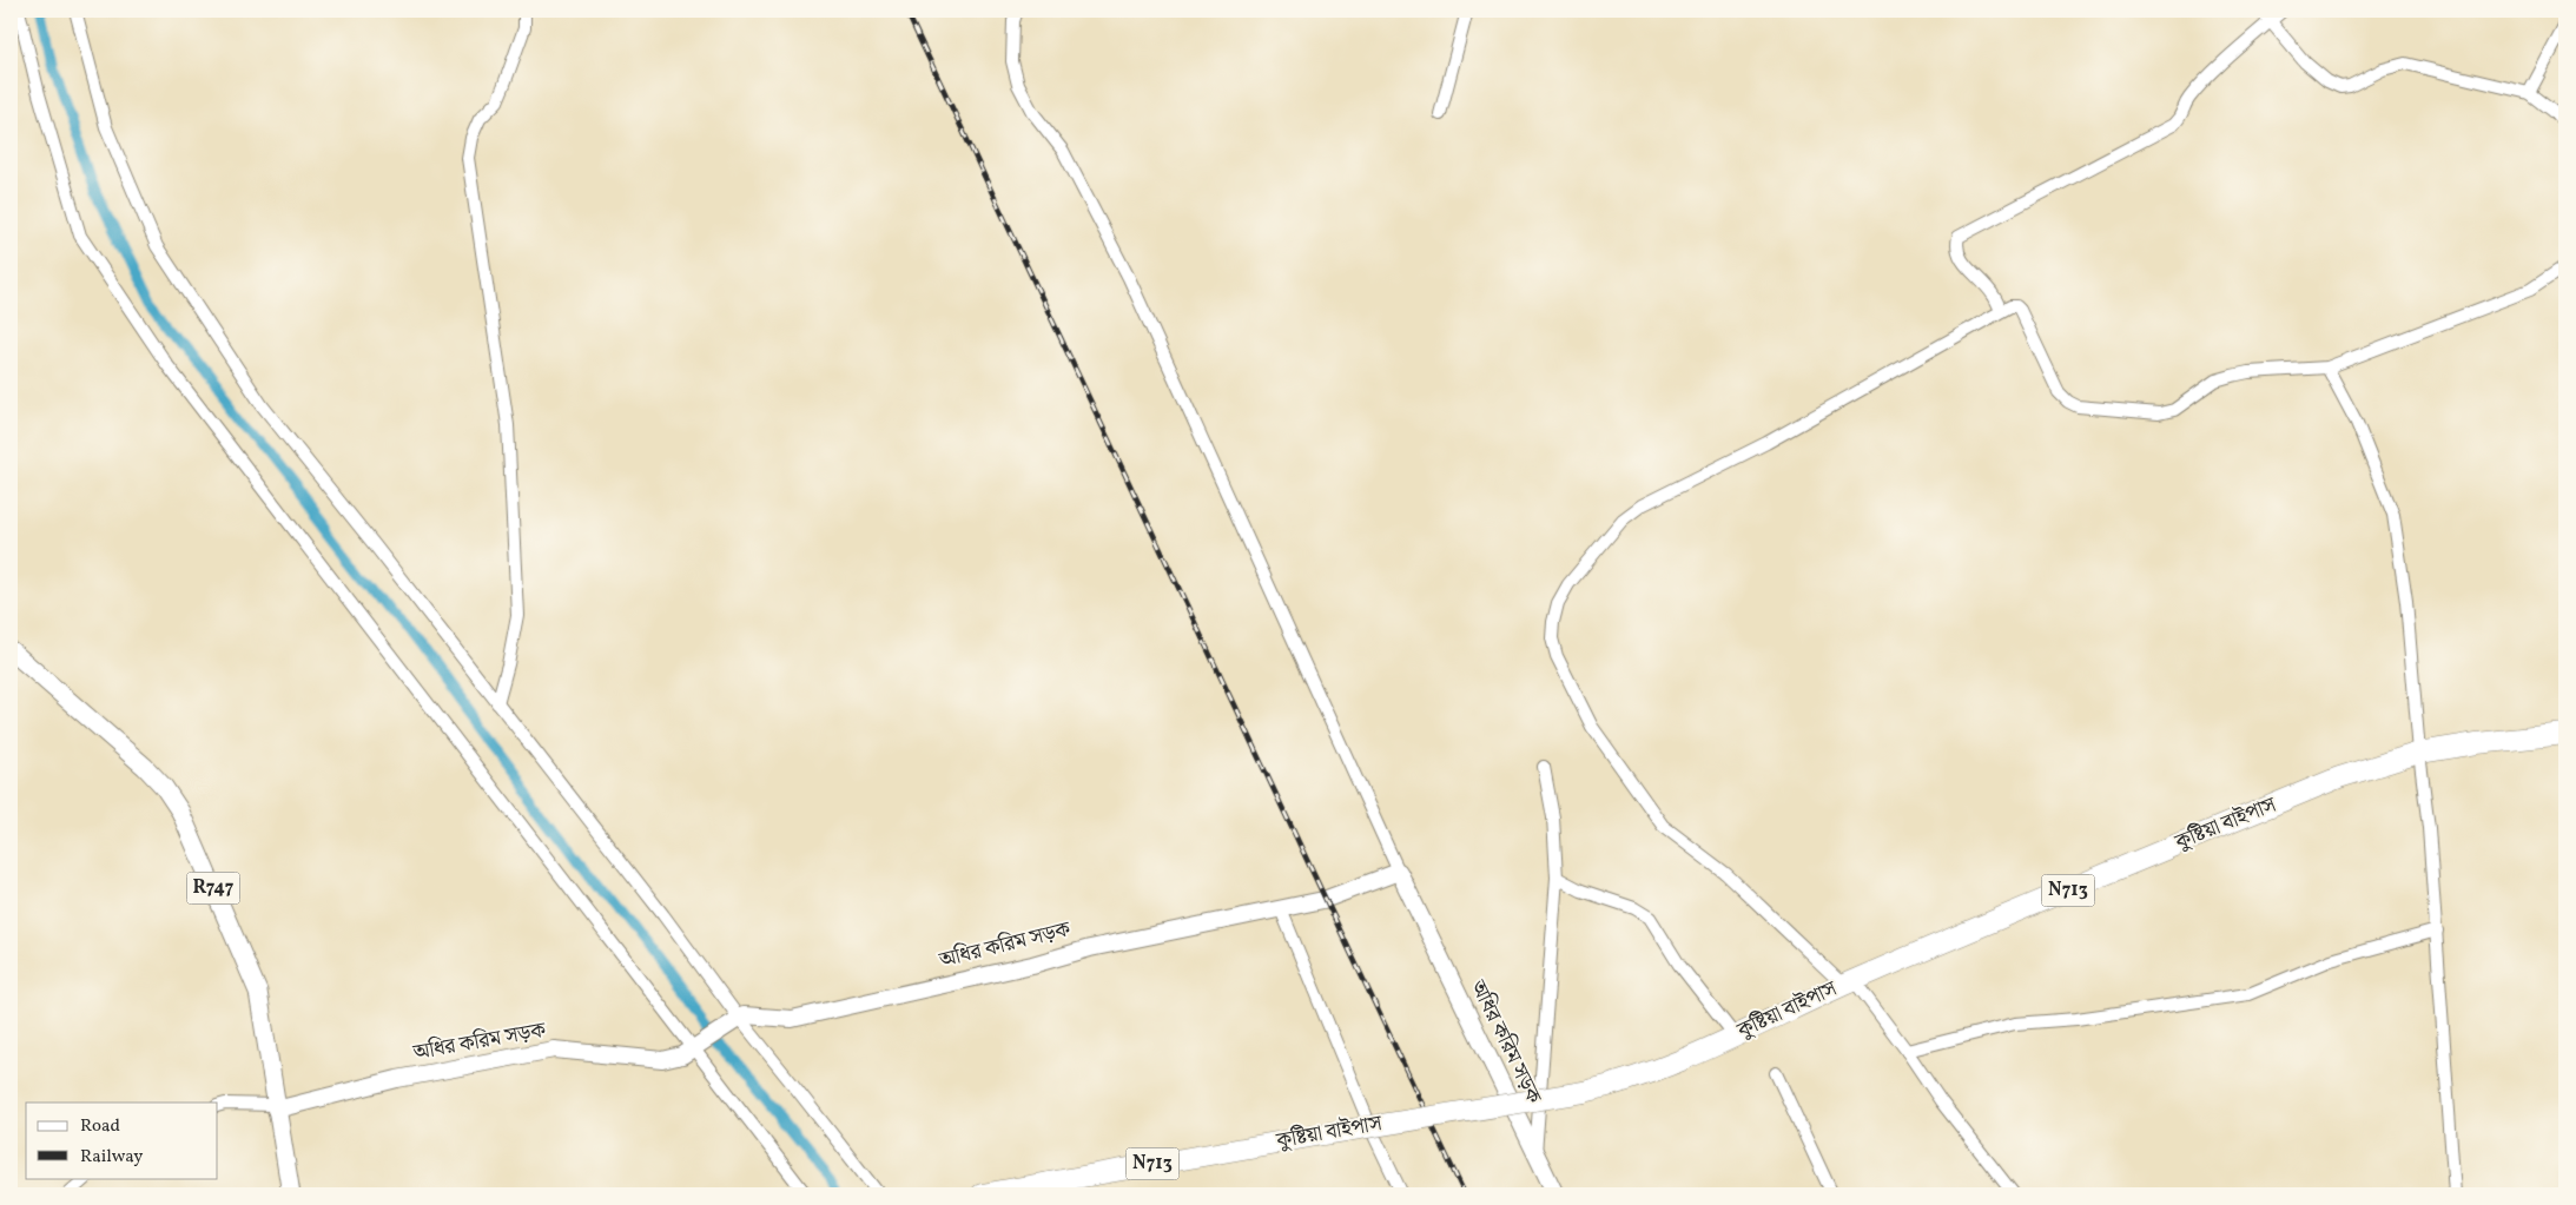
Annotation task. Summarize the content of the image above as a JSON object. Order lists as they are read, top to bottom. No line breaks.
{"streets":{"highway":["কুষ্টিয়া বাইপাস","N713"],"main road":["R747","অধির করিম সড়ক"]},"crossings":[["R747","অধির করিম সড়ক"]],"legend":["Road","Railway"]}
